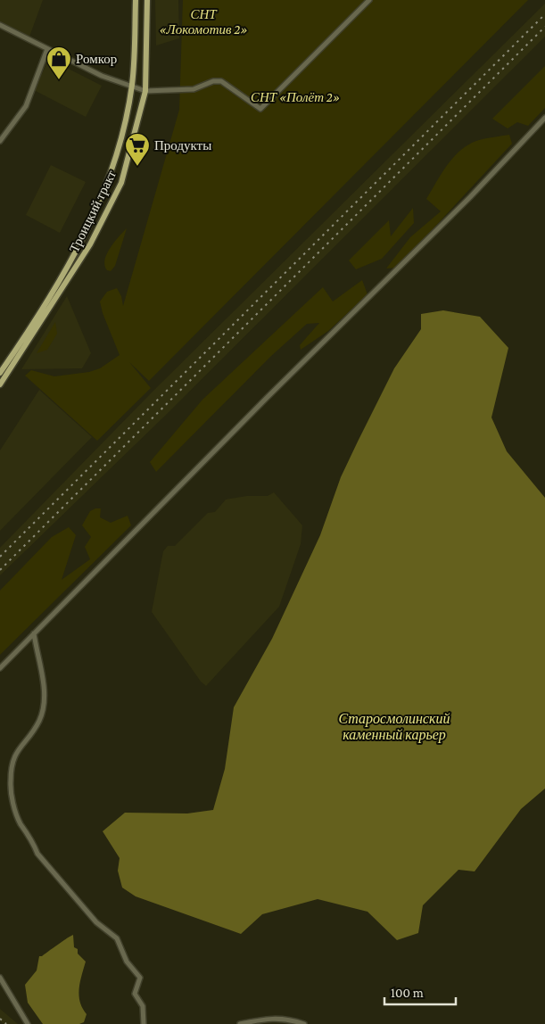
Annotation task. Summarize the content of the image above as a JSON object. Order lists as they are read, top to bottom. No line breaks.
{"streets":{"main road":["Троицкий тракт"]},"water":["Старосмолинский каменный карьер"],"parks":["СНТ «Локомотив 2»","СНТ «Полёт 2»"],"places":{"shop":["Ромкор"],"supermarket":["Продукты"]},"scale_bar":"100 m"}
